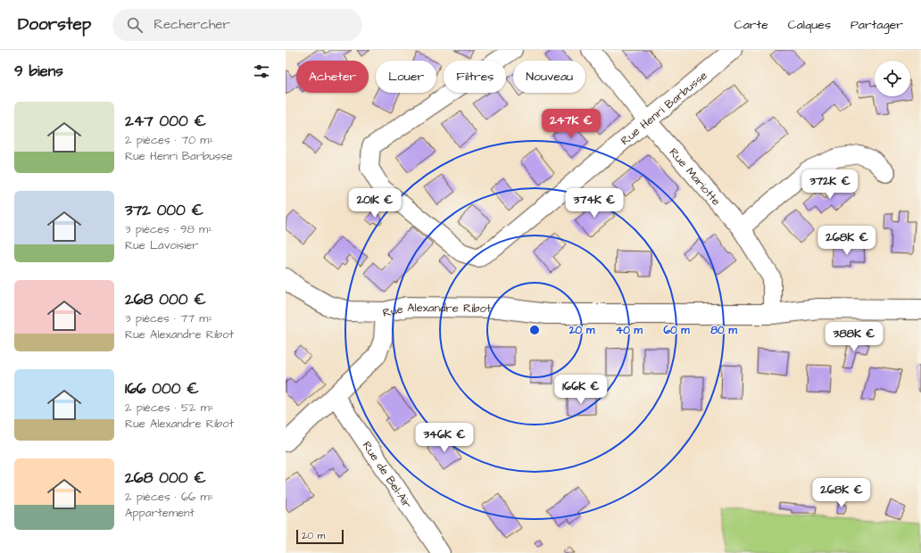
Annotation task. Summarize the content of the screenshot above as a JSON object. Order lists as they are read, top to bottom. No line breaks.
{"streets":{"main road":["Rue Alexandre Ribot"],"street":["Rue Henri Barbusse","Rue Mariotte","Rue de Bel-Air"]},"crossings":[["Rue Henri Barbusse","Rue Mariotte"],["Rue Mariotte","Rue Alexandre Ribot"]],"scale_bar":"20 m","page":{"header":"Doorstep","search":"Rechercher","nav":["Carte","Calques","Partager"],"heading":"9 biens","chip":["Acheter","Louer","Filtres","Nouveau"],"list":[{"name":"247 000 €","note":"2 pièces · 70 m² · Rue Henri Barbusse"},{"name":"372 000 €","note":"3 pièces · 98 m² · Rue Lavoisier"},{"name":"268 000 €","note":"3 pièces · 77 m² · Rue Alexandre Ribot"},{"name":"166 000 €","note":"2 pièces · 52 m² · Rue Alexandre Ribot"},{"name":"268 000 €","note":"2 pièces · 66 m² · Appartement"}],"price":["247K €","372K €","201K €","374K €","268K €","388K €","166K €","346K €","268K €"],"scale":"20 m"},"rings":["20 m","40 m","60 m","80 m"]}
